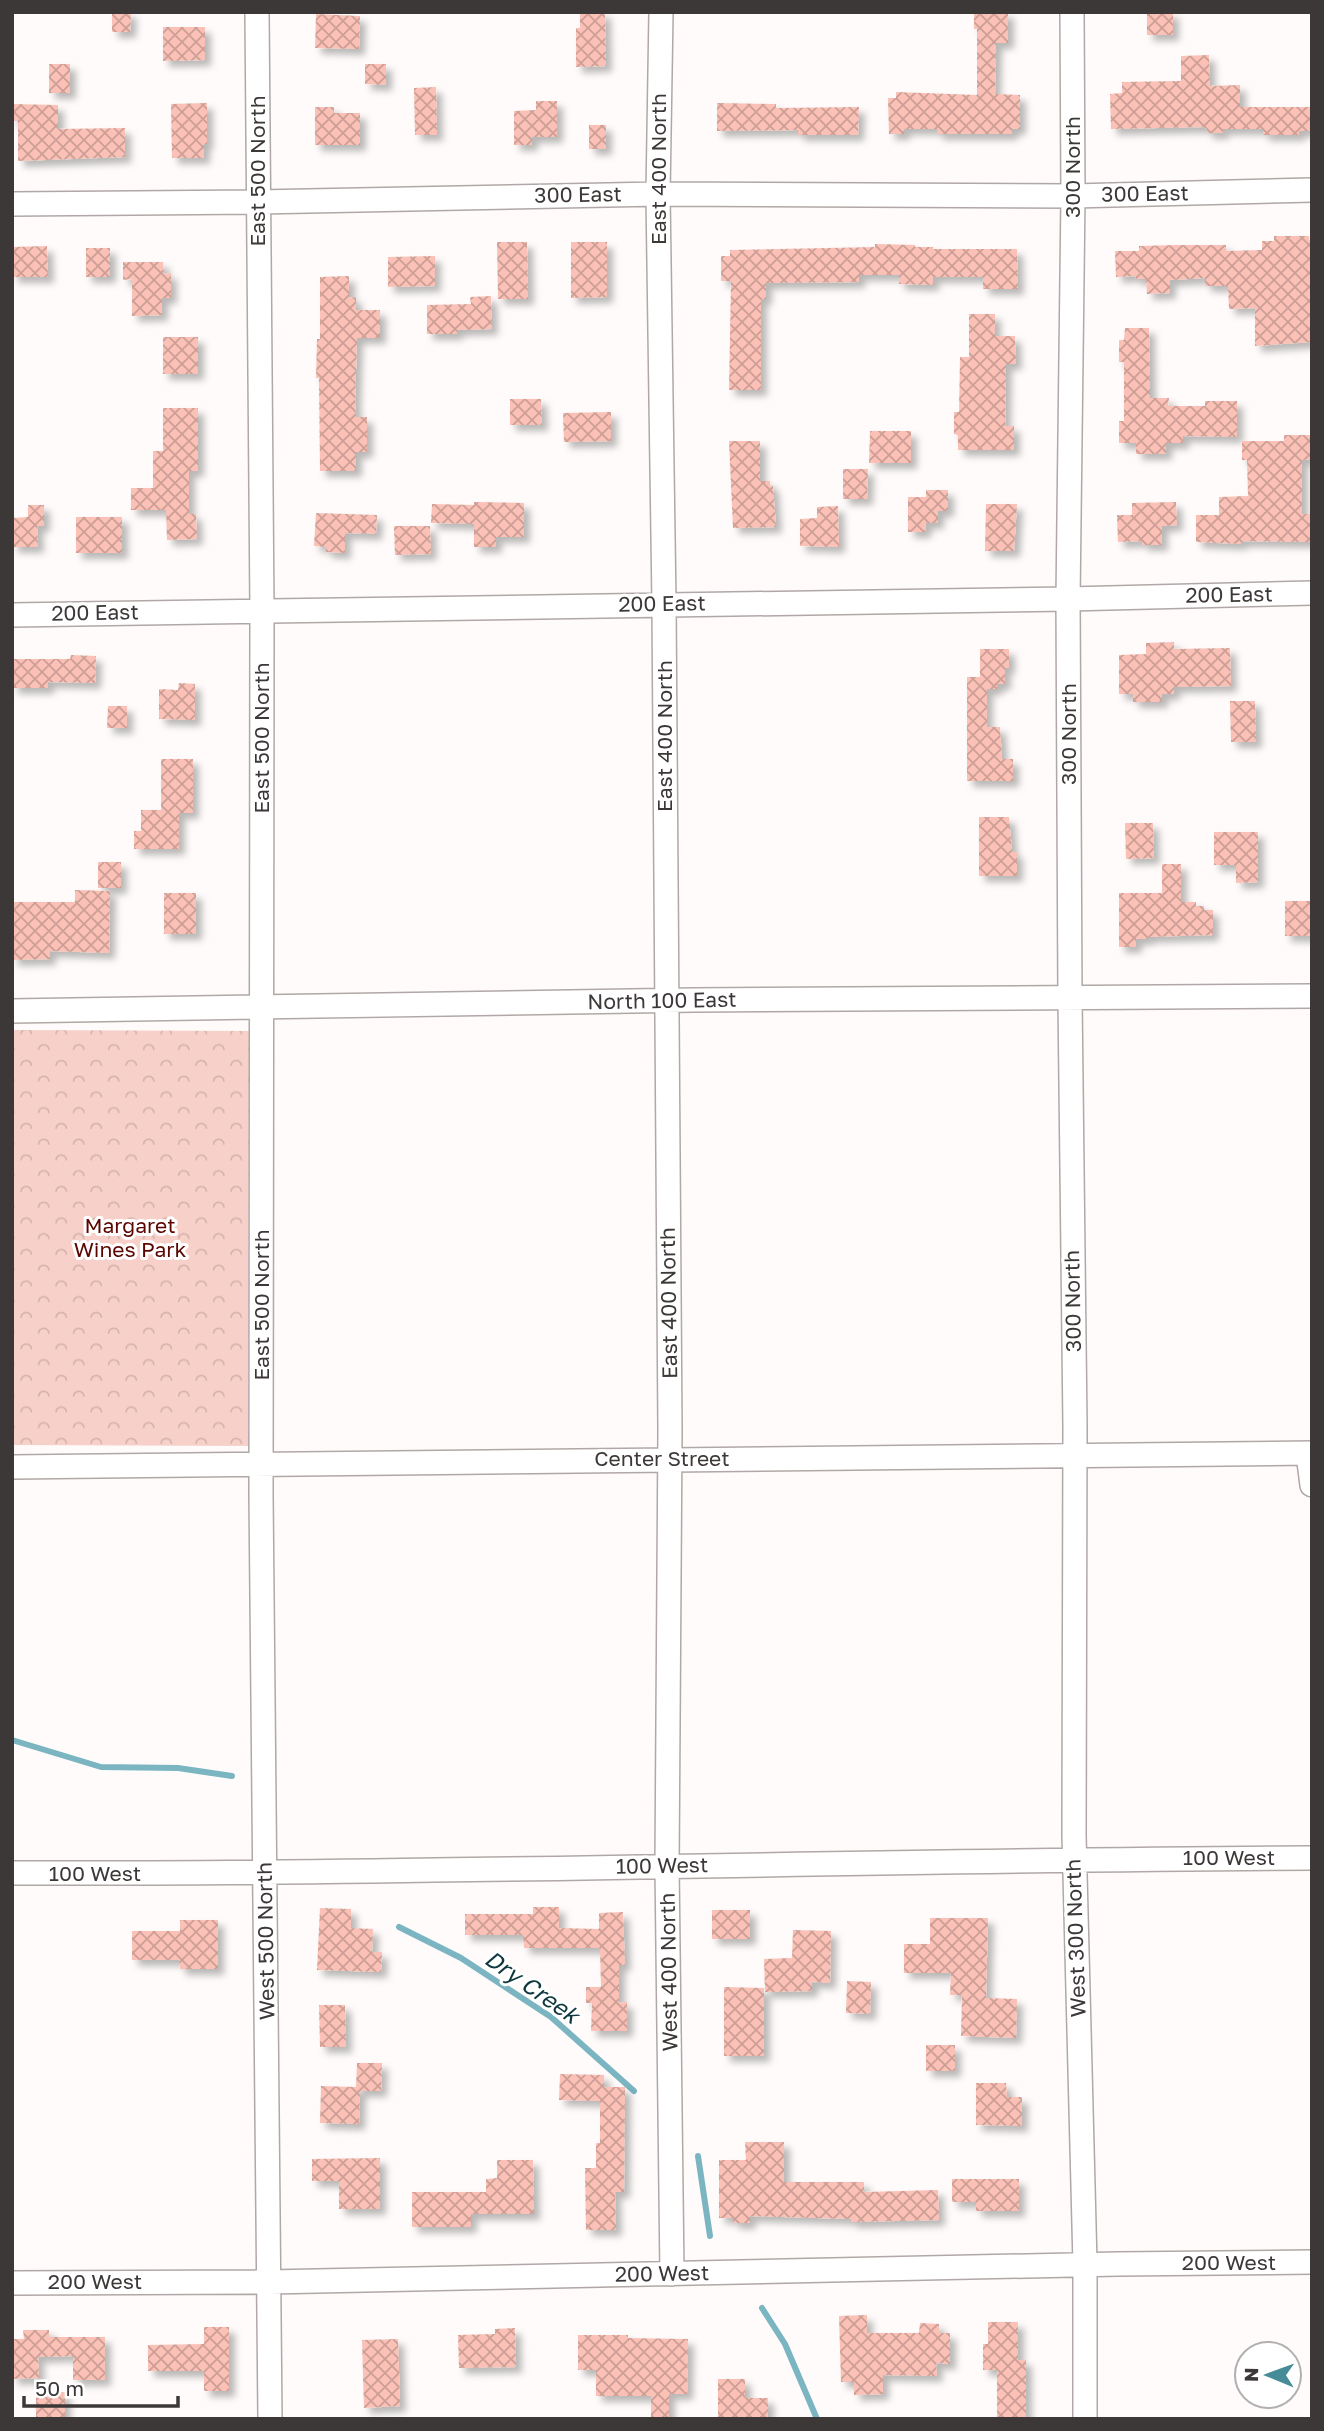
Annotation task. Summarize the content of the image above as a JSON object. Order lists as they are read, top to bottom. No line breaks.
{"streets":{"street":["300 North","East 400 North","East 500 North","300 East","200 East","North 100 East","Center Street","100 West","West 300 North","West 500 North","West 400 North","200 West"]},"crossings":[["300 North","300 East"],["300 North","200 East"],["300 North","North 100 East"],["300 North","Center Street"],["300 North","West 300 North"],["East 400 North","300 East"],["East 400 North","200 East"],["East 400 North","North 100 East"],["East 400 North","Center Street"],["East 400 North","West 400 North"],["East 500 North","300 East"],["East 500 North","200 East"],["East 500 North","North 100 East"],["East 500 North","Center Street"],["East 500 North","West 500 North"],["Center Street","West 300 North"],["Center Street","West 500 North"],["Center Street","West 400 North"],["100 West","West 300 North"],["100 West","West 500 North"],["100 West","West 400 North"],["West 300 North","200 West"],["West 500 North","200 West"],["West 400 North","200 West"]],"water":["Dry Creek"],"parks":["Margaret Wines Park"],"scale_bar":"50 m","north":"left"}
